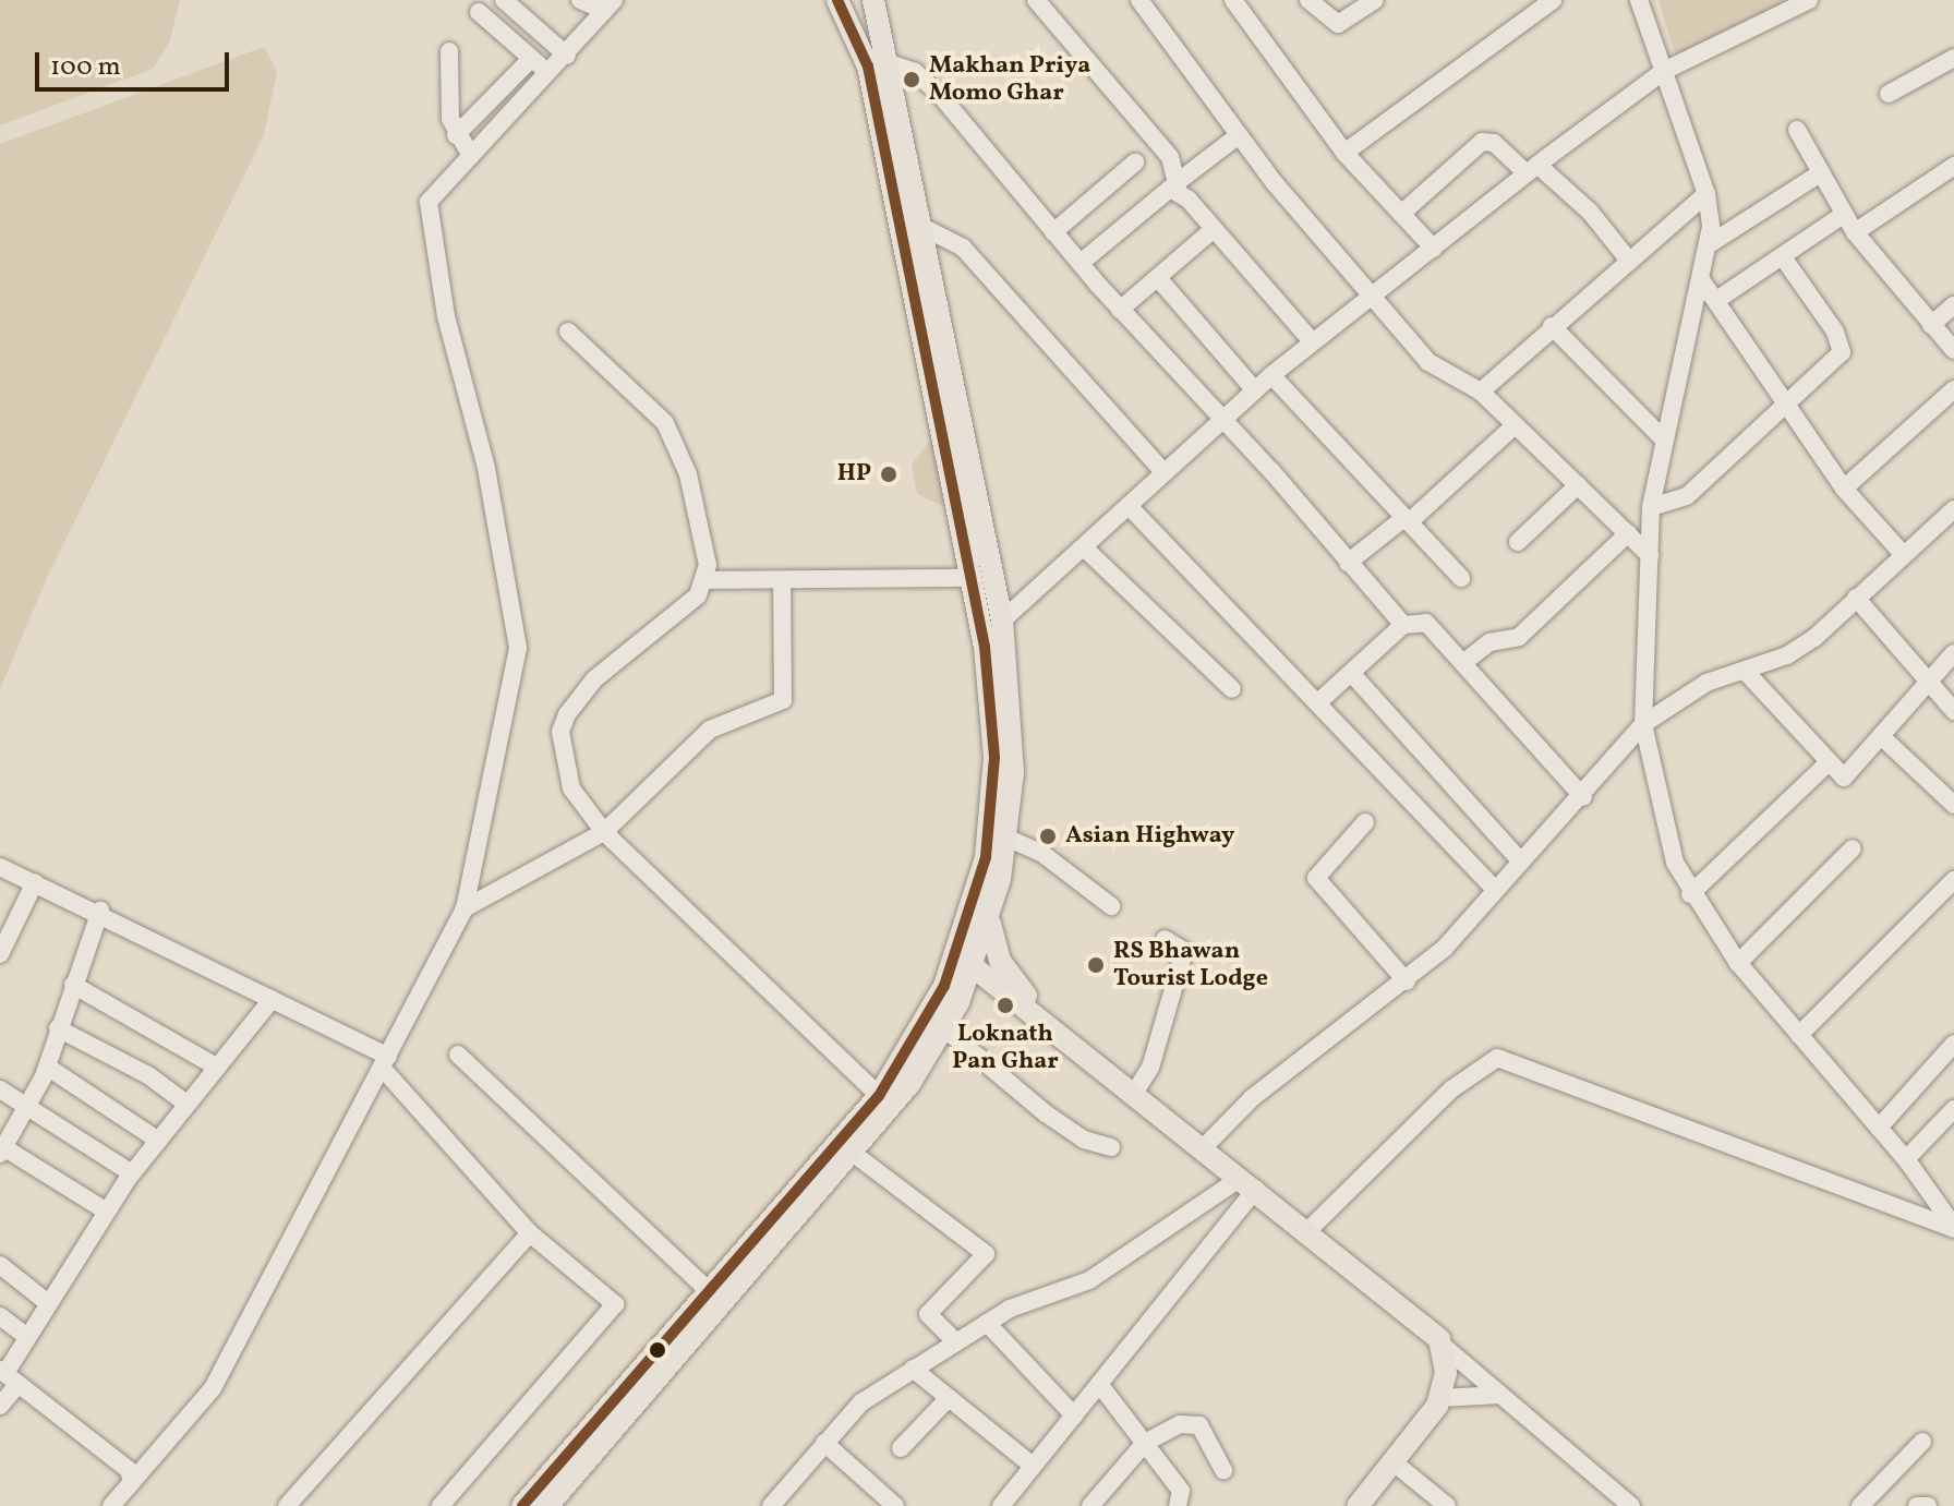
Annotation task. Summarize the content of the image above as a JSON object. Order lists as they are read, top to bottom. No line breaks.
{"places":["Makhan Priya Momo Ghar","HP","Asian Highway","RS Bhawan Tourist Lodge","Loknath Pan Ghar"],"scale_bar":"100 m"}
